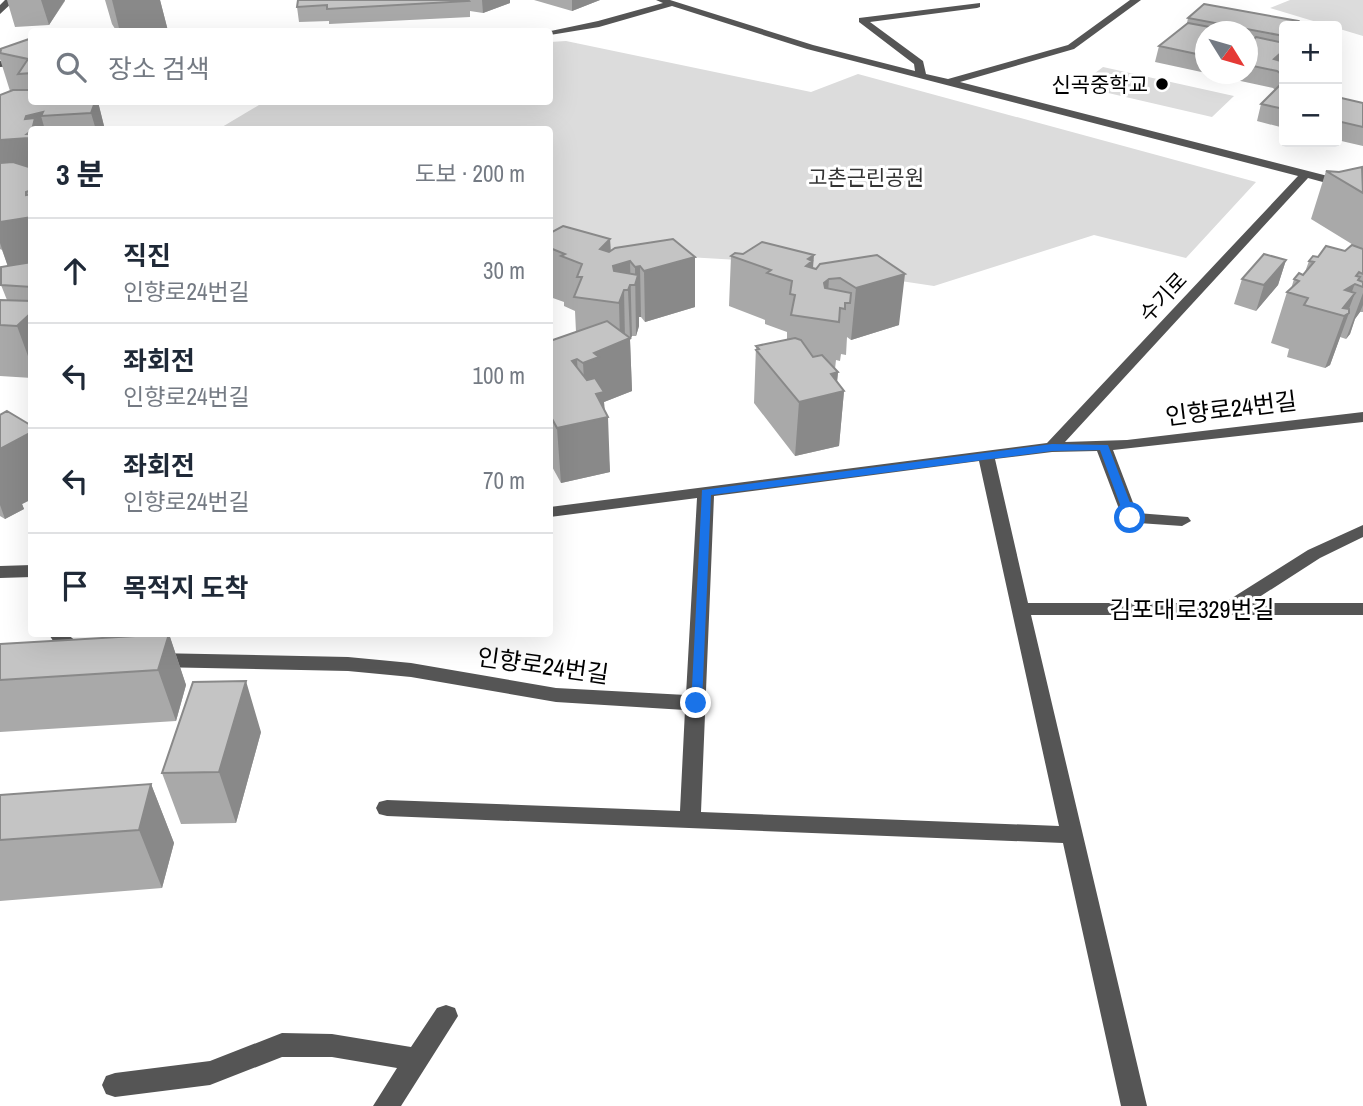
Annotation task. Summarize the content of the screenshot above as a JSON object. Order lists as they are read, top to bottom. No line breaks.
{"streets":{"street":["수기로","인향로24번길","김포대로329번길"]},"crossings":[["수기로","인향로24번길"]],"parks":["고촌근린공원"],"places":["신곡중학교"],"north":"bottom right","page":{"map_buttons":["+","−"],"search":"장소 검색","heading":["3 분","도보 · 200 m"],"list":[["직진","인향로24번길","30 m"],["좌회전","인향로24번길","100 m"],["좌회전","인향로24번길","70 m"],"목적지 도착"]}}
